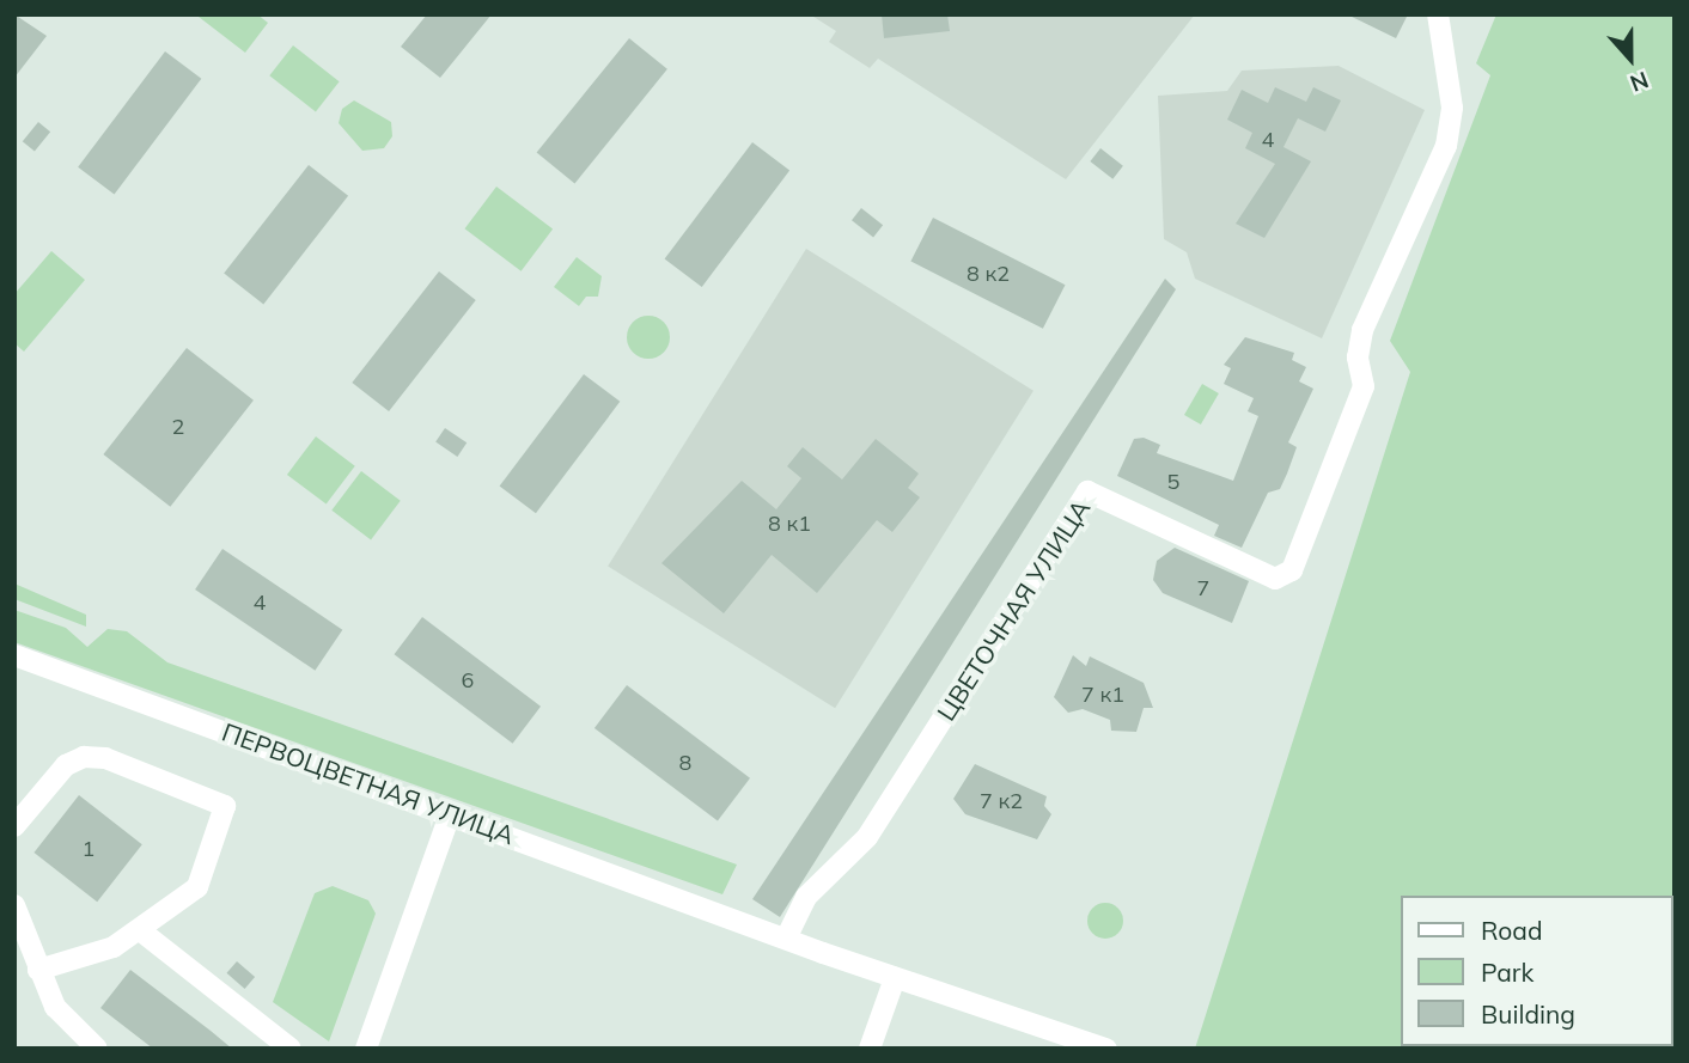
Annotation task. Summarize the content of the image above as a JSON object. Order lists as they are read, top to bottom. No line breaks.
{"streets":{"street":["ЦВЕТОЧНАЯ УЛИЦА","ПЕРВОЦВЕТНАЯ УЛИЦА"]},"crossings":[["ЦВЕТОЧНАЯ УЛИЦА","ПЕРВОЦВЕТНАЯ УЛИЦА"]],"house_numbers":["4","8 к2","2","5","8 к1","7","4","6","7 к1","8","7 к2","1"],"legend":["Road","Park","Building"],"north":"bottom"}
